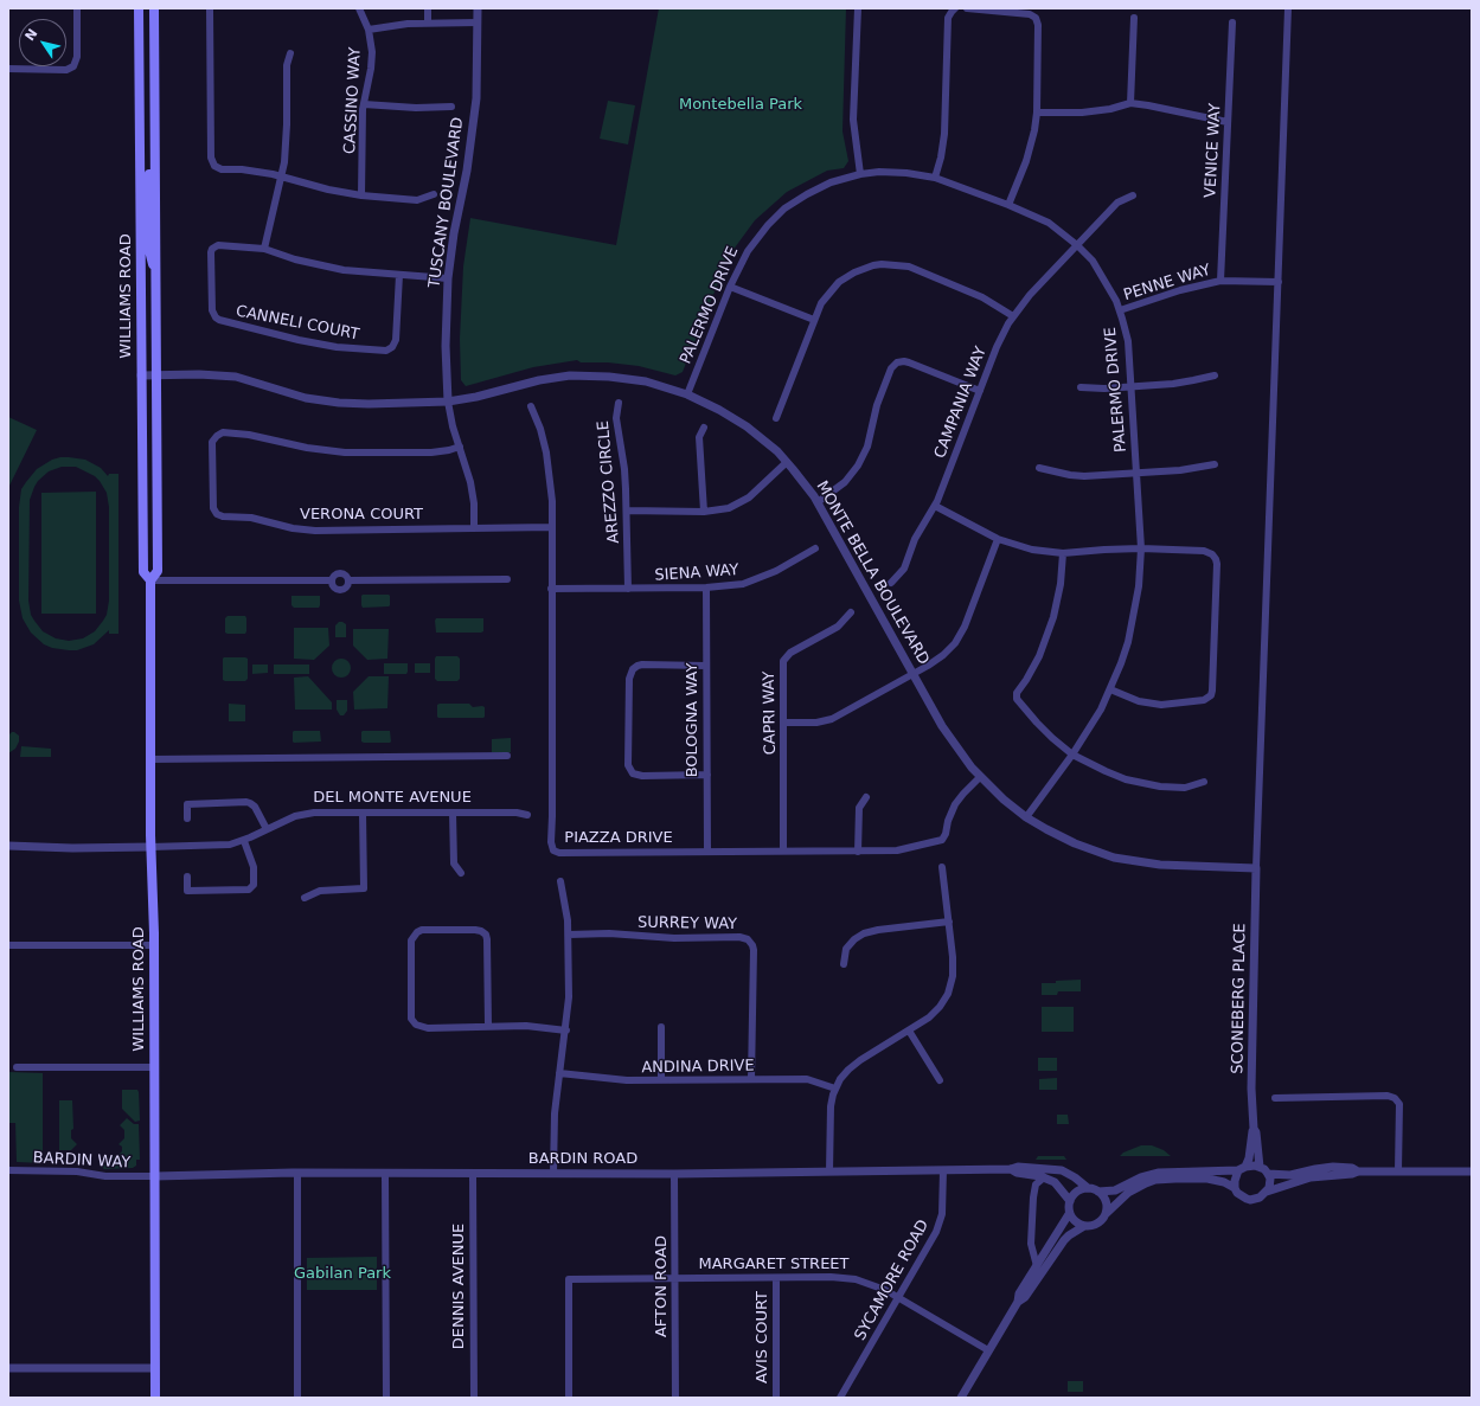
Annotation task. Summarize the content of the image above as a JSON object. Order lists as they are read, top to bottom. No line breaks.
{"streets":{"main road":["WILLIAMS ROAD"],"street":["CASSINO WAY","VENICE WAY","TUSCANY BOULEVARD","PENNE WAY","PALERMO DRIVE","CANNELI COURT","CAMPANIA WAY","AREZZO CIRCLE","VERONA COURT","SIENA WAY","MONTE BELLA BOULEVARD","CAPRI WAY","BOLOGNA WAY","DEL MONTE AVENUE","PIAZZA DRIVE","SURREY WAY","SCONEBERG PLACE","ANDINA DRIVE","BARDIN ROAD","BARDIN WAY","MARGARET STREET","SYCAMORE ROAD","DENNIS AVENUE","AFTON ROAD","AVIS COURT"]},"crossings":[["VENICE WAY","PENNE WAY"],["TUSCANY BOULEVARD","CANNELI COURT"],["TUSCANY BOULEVARD","MONTE BELLA BOULEVARD"],["PENNE WAY","PALERMO DRIVE"],["WILLIAMS ROAD","MONTE BELLA BOULEVARD"],["WILLIAMS ROAD","DEL MONTE AVENUE"],["WILLIAMS ROAD","BARDIN ROAD"],["WILLIAMS ROAD","BARDIN WAY"],["PALERMO DRIVE","CAMPANIA WAY"],["PALERMO DRIVE","MONTE BELLA BOULEVARD"],["AREZZO CIRCLE","SIENA WAY"],["VERONA COURT","PIAZZA DRIVE"],["SIENA WAY","BOLOGNA WAY"],["SIENA WAY","PIAZZA DRIVE"],["MONTE BELLA BOULEVARD","PIAZZA DRIVE"],["MONTE BELLA BOULEVARD","SCONEBERG PLACE"],["CAPRI WAY","PIAZZA DRIVE"],["BOLOGNA WAY","PIAZZA DRIVE"],["SURREY WAY","ANDINA DRIVE"],["BARDIN ROAD","BARDIN WAY"],["BARDIN ROAD","SYCAMORE ROAD"],["BARDIN ROAD","DENNIS AVENUE"],["BARDIN ROAD","AFTON ROAD"],["MARGARET STREET","SYCAMORE ROAD"],["MARGARET STREET","AFTON ROAD"],["MARGARET STREET","AVIS COURT"]],"parks":["Montebella Park","Gabilan Park"],"north":"top left"}
